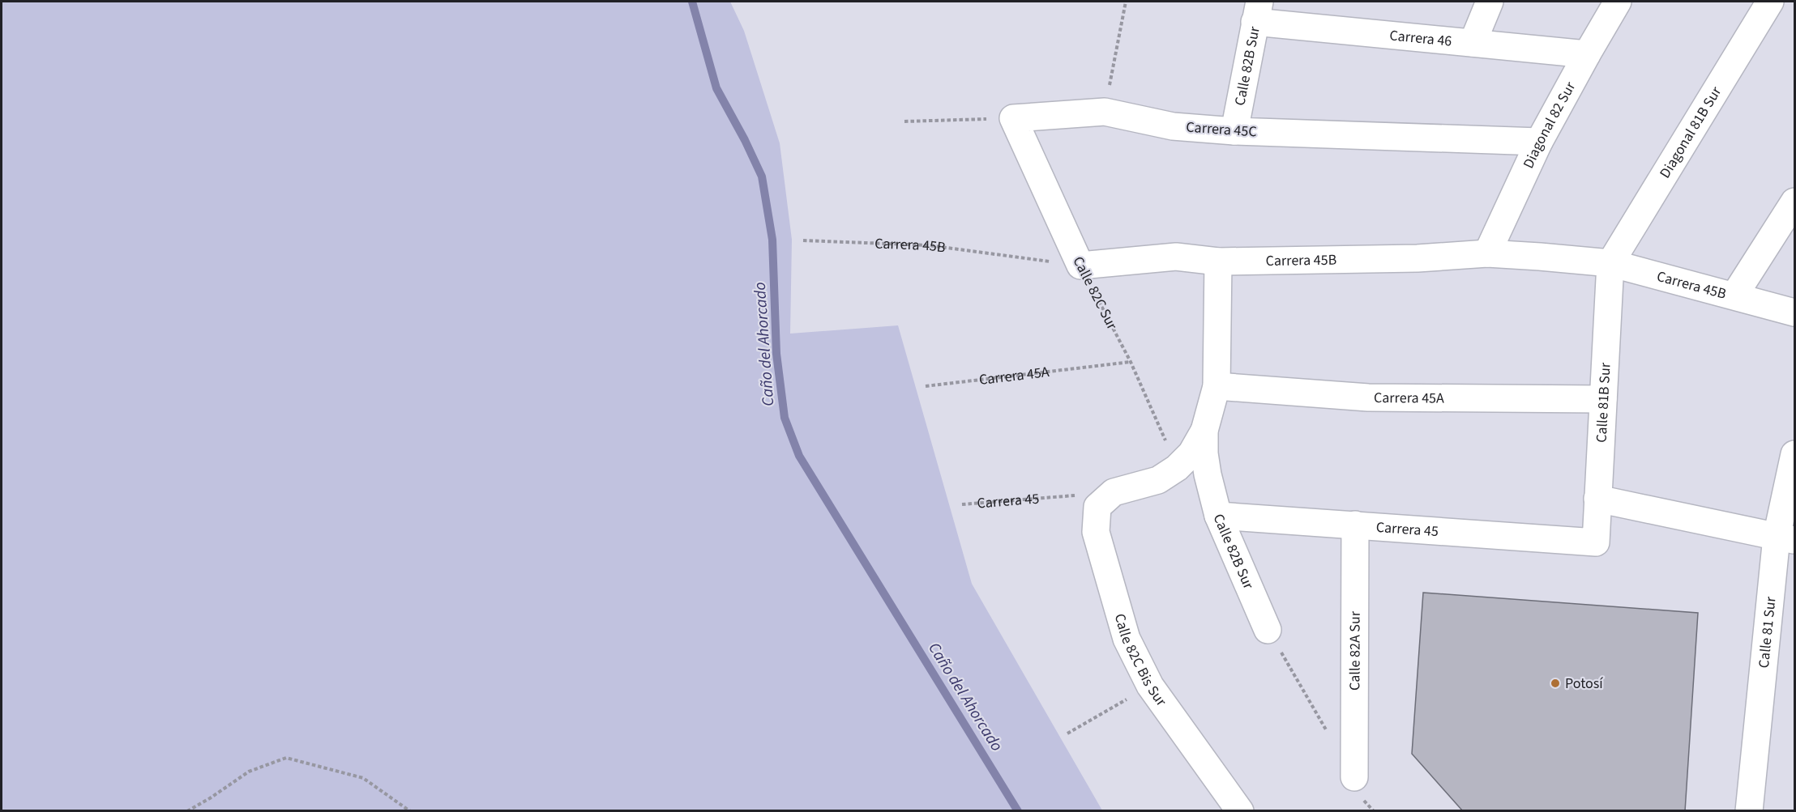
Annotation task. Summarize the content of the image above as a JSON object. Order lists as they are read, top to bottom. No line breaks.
{"streets":{"street":["Carrera 46","Calle 82B Sur","Diagonal 82 Sur","Carrera 45C","Diagonal 81B Sur","Carrera 45B","Calle 82C Sur","Carrera 45A","Calle 81B Sur","Carrera 45","Calle 81 Sur","Calle 82A Sur","Calle 82C Bis Sur"]},"crossings":[["Carrera 46","Calle 82B Sur"],["Carrera 46","Diagonal 82 Sur"],["Calle 82B Sur","Carrera 45C"],["Calle 82B Sur","Carrera 45B"],["Calle 82B Sur","Carrera 45A"],["Calle 82B Sur","Carrera 45"],["Diagonal 82 Sur","Carrera 45C"],["Diagonal 82 Sur","Carrera 45B"],["Carrera 45C","Calle 82C Sur"],["Diagonal 81B Sur","Carrera 45B"],["Diagonal 81B Sur","Calle 81B Sur"],["Carrera 45B","Calle 82C Sur"],["Carrera 45B","Calle 81B Sur"],["Calle 82C Sur","Carrera 45A"],["Carrera 45A","Calle 81B Sur"],["Calle 81B Sur","Carrera 45"],["Carrera 45","Calle 82A Sur"],["Carrera 45","Calle 82C Bis Sur"]],"water":["Caño del Ahorcado"],"places":["Potosí"]}
